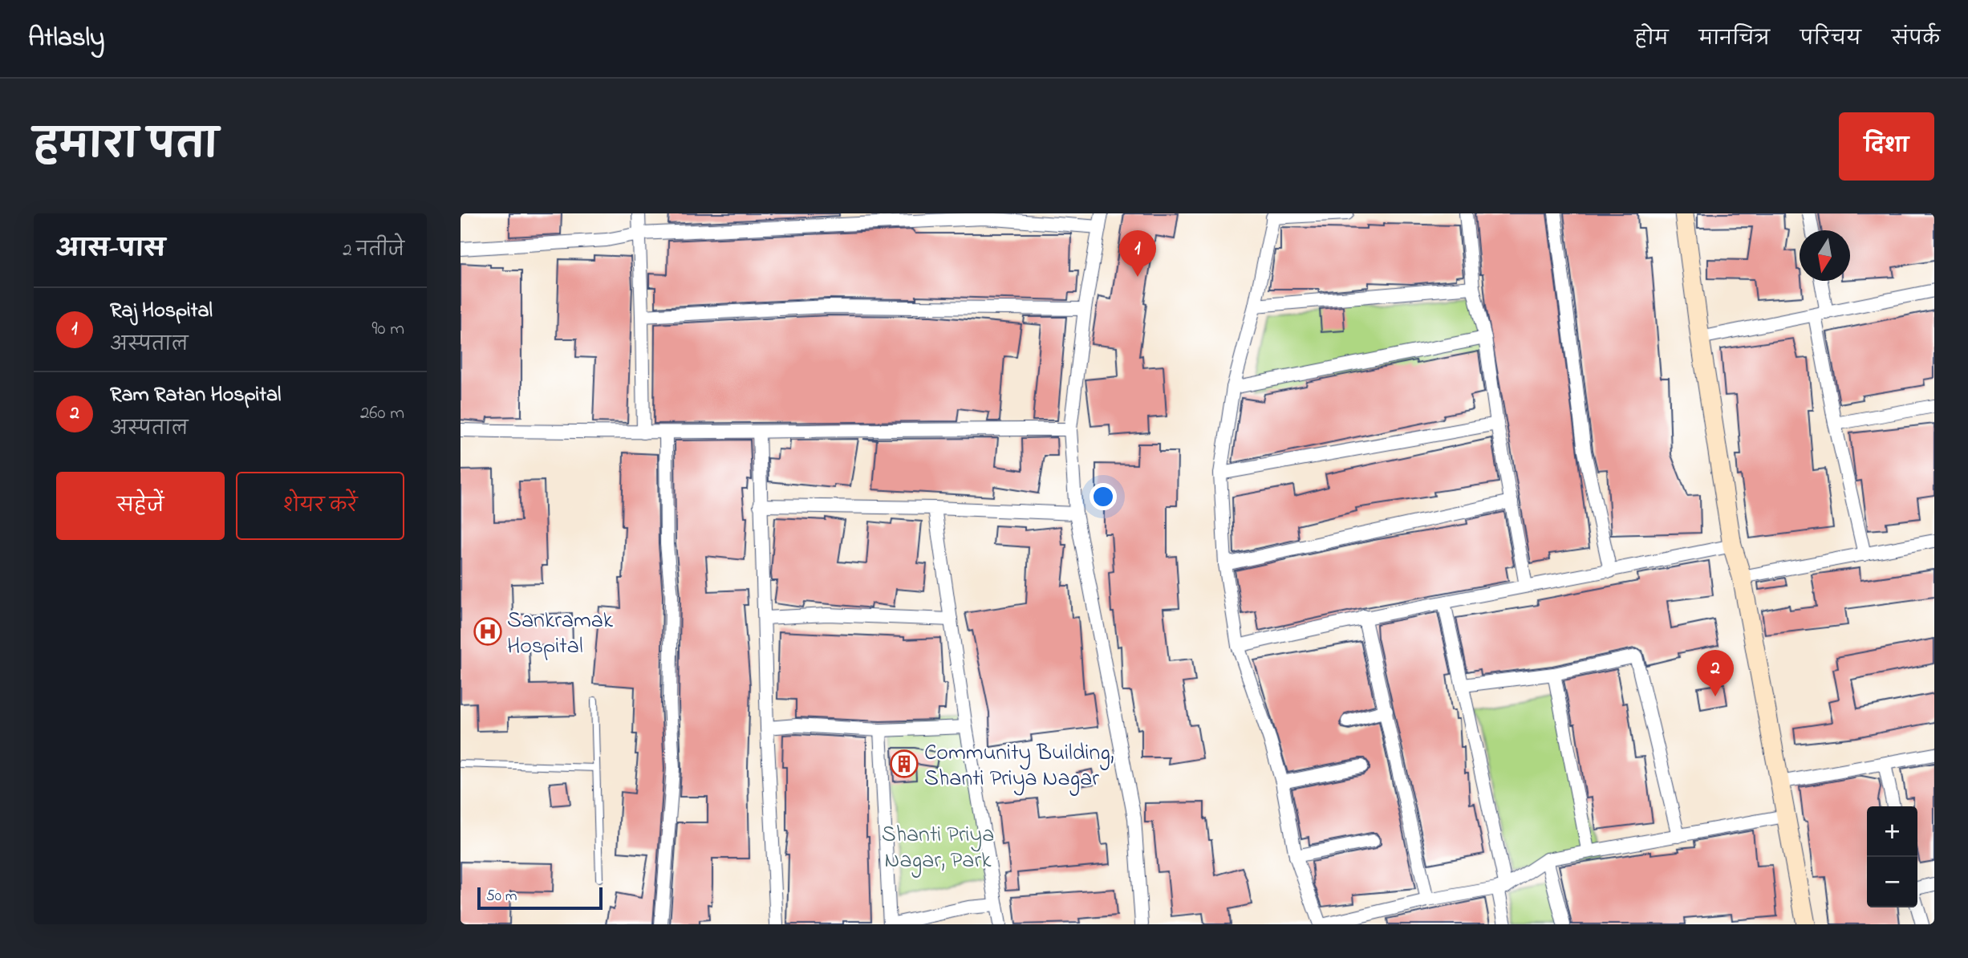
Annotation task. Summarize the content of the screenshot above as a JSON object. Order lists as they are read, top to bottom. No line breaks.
{"parks":["Shanti Priya Nagar, Park"],"places":{"hospital":["Sankramak Hospital"],"building":["Community Building, Shanti Priya Nagar"]},"scale_bar":"50 m","north":"bottom","page":{"header":"Atlasly","nav":["होम","मानचित्र","परिचय","संपर्क"],"title":"हमारा पता","buttons":["दिशा",["सहेजें","शेयर करें"]],"heading":["आस-पास","2 नतीजे"],"pins":["1","2"],"list":[{"mark":"1","name":"Raj Hospital","note":"अस्पताल","value":"90 m"},{"mark":"2","name":"Ram Ratan Hospital","note":"अस्पताल","value":"260 m"}],"map_buttons":["+","−"],"scale":"50 m"}}
